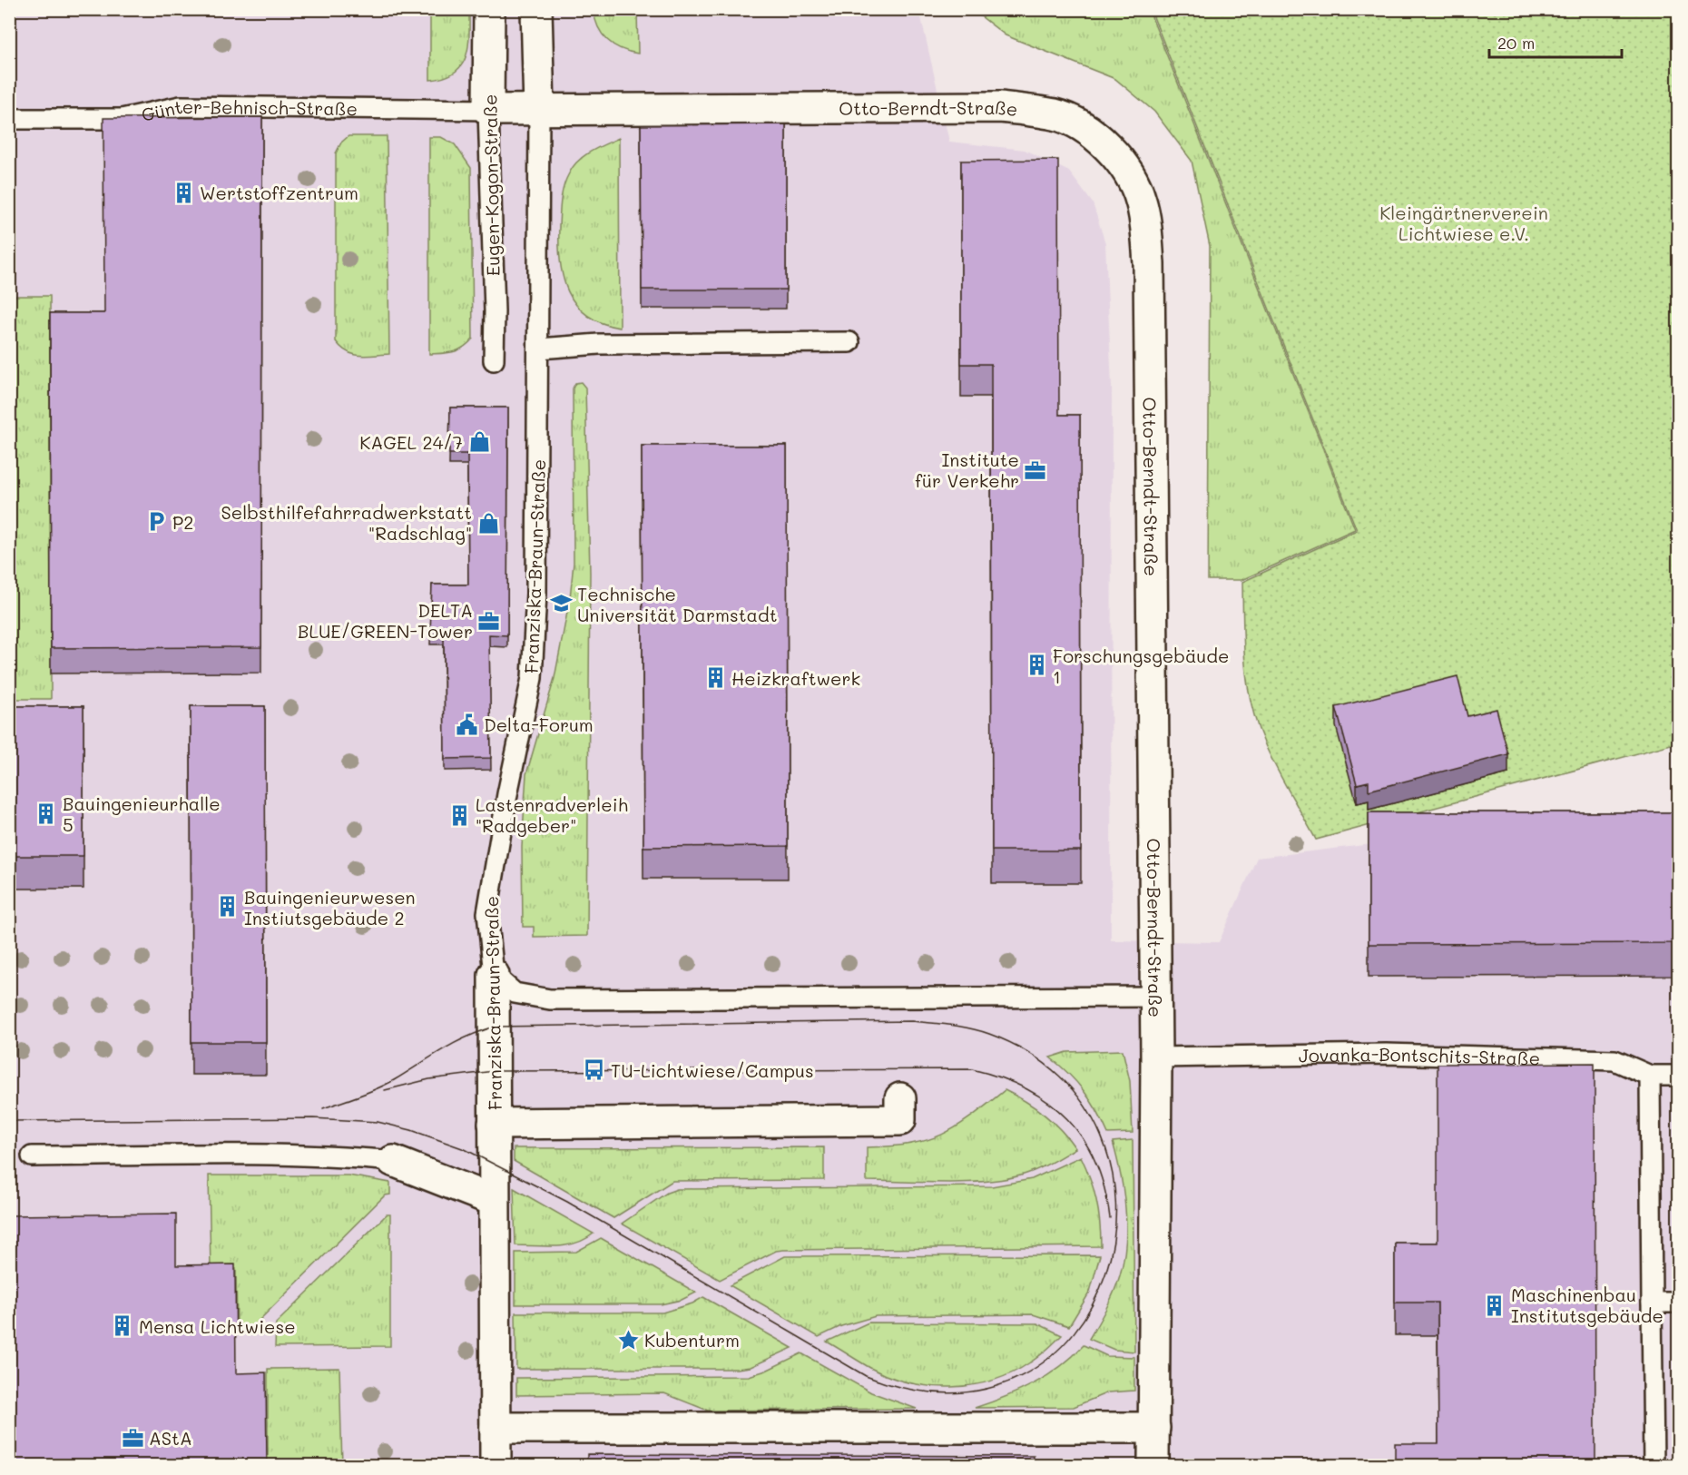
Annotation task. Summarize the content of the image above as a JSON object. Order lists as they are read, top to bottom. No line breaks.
{"streets":{"street":["Otto-Berndt-Straße","Eugen-Kogon-Straße","Franziska-Braun-Straße"],"lane":["Günter-Behnisch-Straße","Jovanka-Bontschits-Straße"]},"crossings":[["Otto-Berndt-Straße","Günter-Behnisch-Straße"],["Otto-Berndt-Straße","Eugen-Kogon-Straße"],["Otto-Berndt-Straße","Jovanka-Bontschits-Straße"],["Günter-Behnisch-Straße","Eugen-Kogon-Straße"]],"parks":["Kleingärtnerverein Lichtwiese e.V."],"places":{"building":["Wertstoffzentrum","Forschungsgebäude 1","Heizkraftwerk","Bauingenieurhalle 5","Lastenradverleih \"Radgeber\"","Bauingenieurwesen Instiutsgebäude 2","Maschinenbau Institutsgebäude","Mensa Lichtwiese"],"shop":["KAGEL 24/7","Selbsthilfefahrradwerkstatt \"Radschlag\""],"office":["Institute für Verkehr","DELTA BLUE/GREEN-Tower","AStA"],"parking":["P2"],"school or university":["Technische Universität Darmstadt"],"public building":["Delta-Forum"],"bus stop":["TU-Lichtwiese/Campus"],"place":["Kubenturm"]},"scale_bar":"20 m"}
